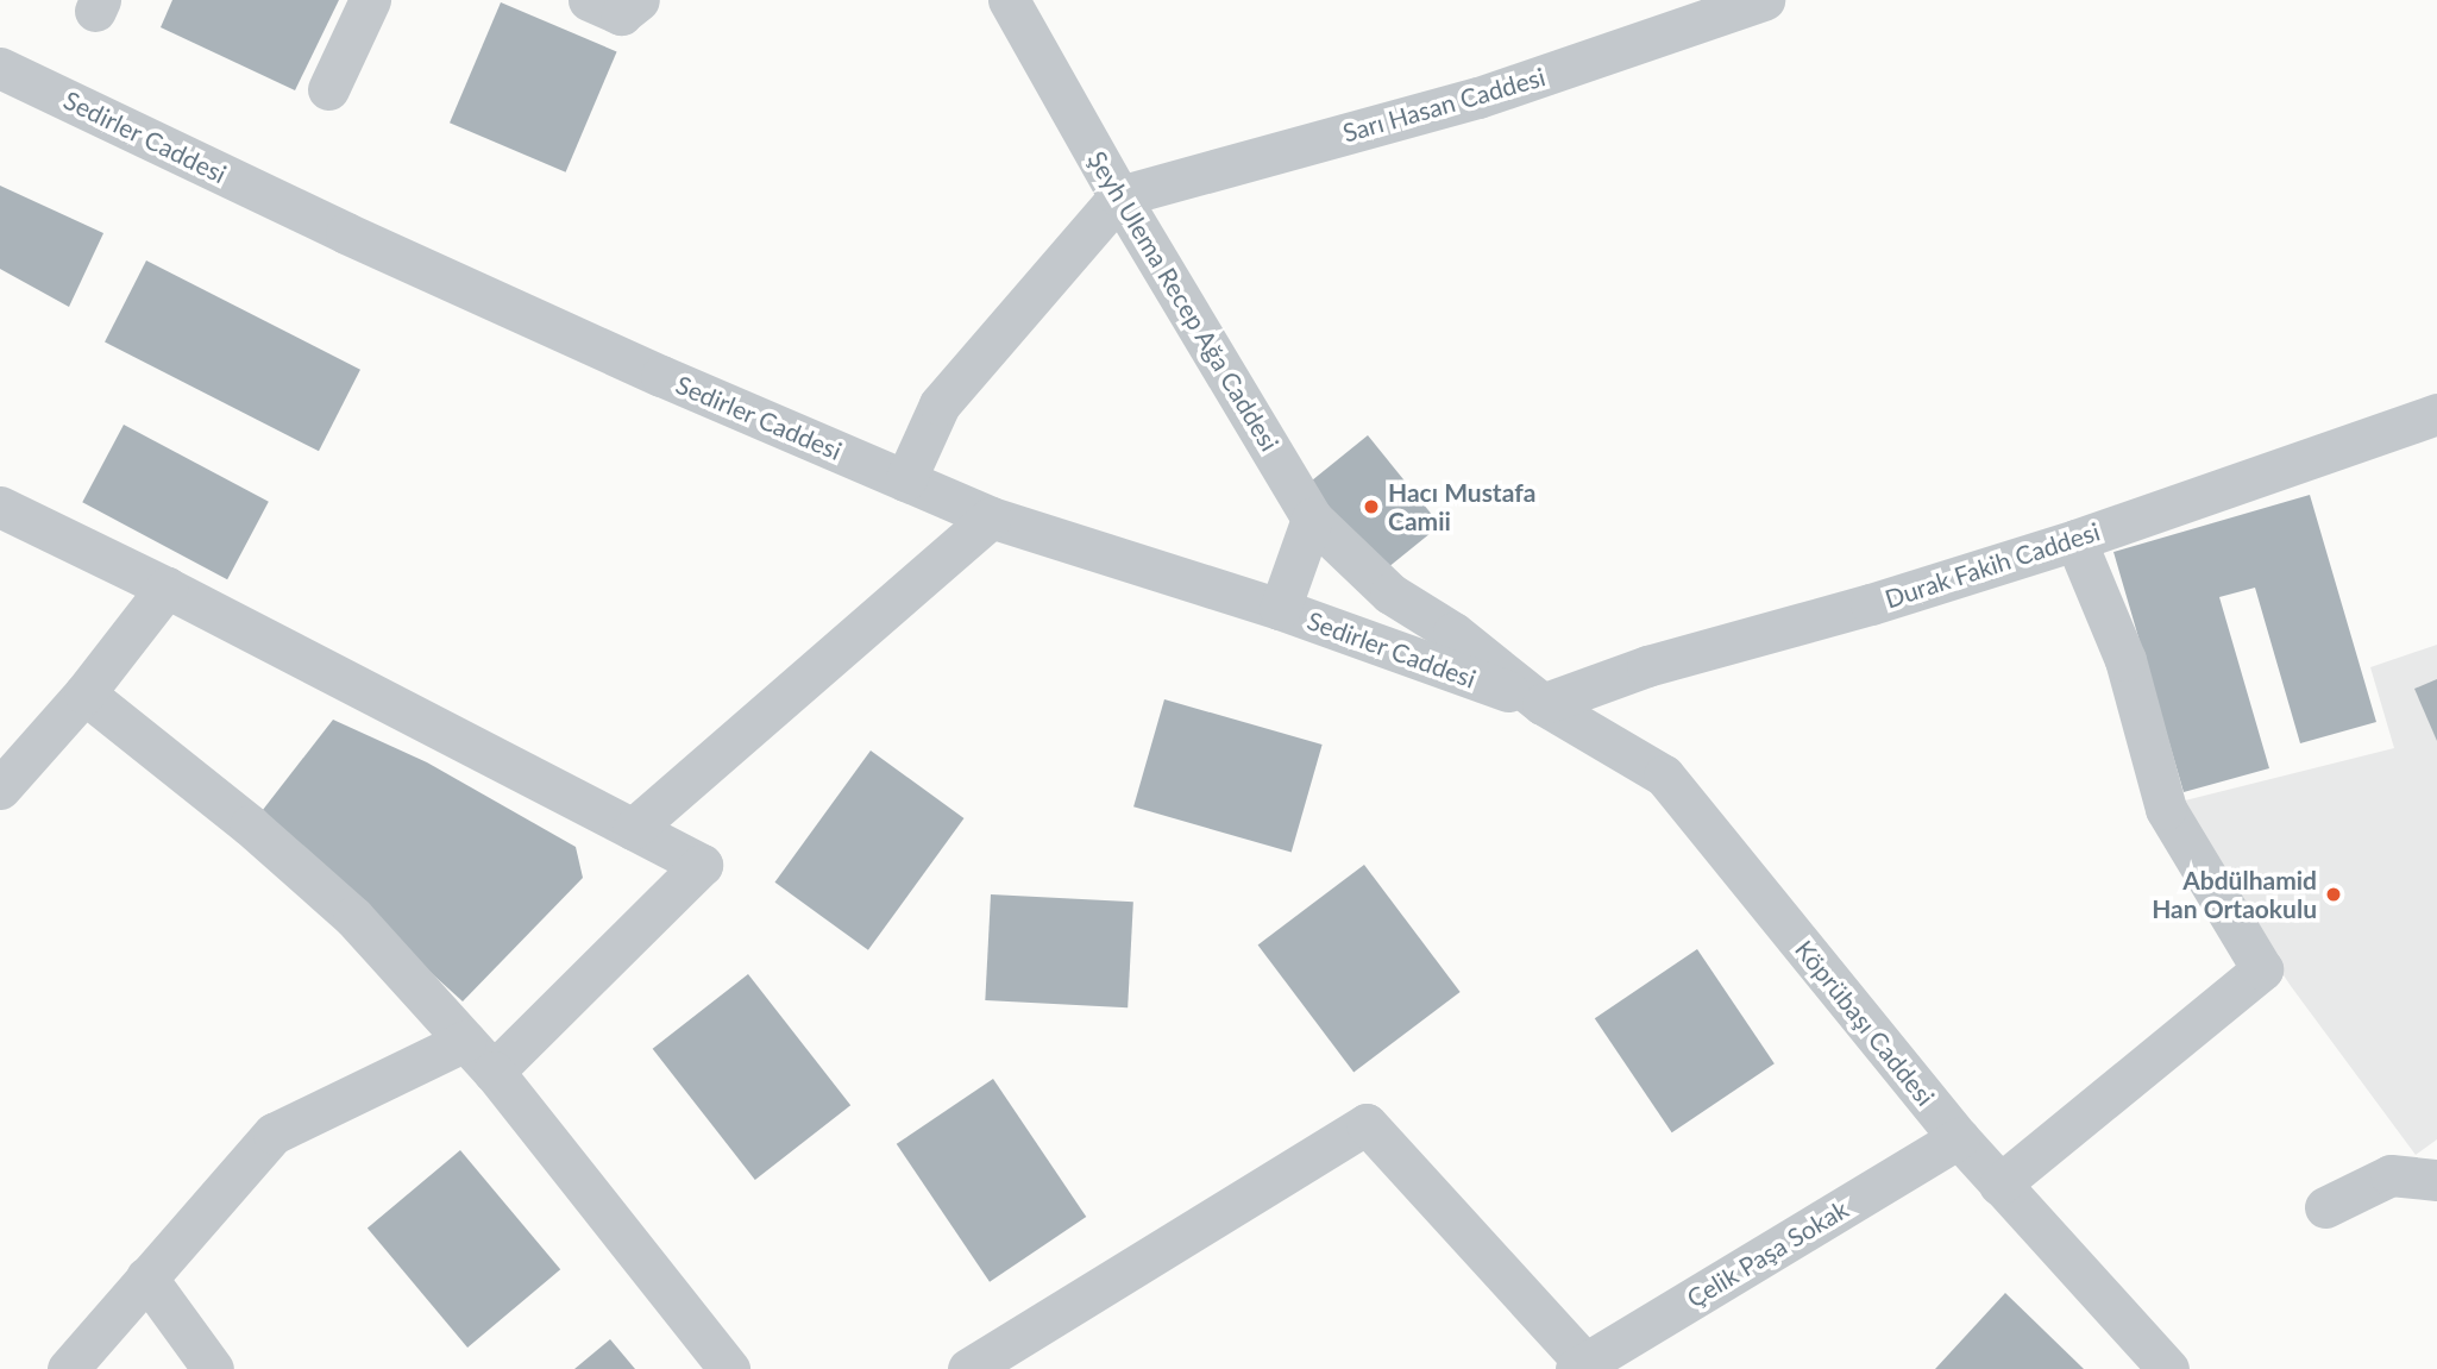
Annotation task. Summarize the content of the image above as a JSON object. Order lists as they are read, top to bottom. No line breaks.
{"streets":{"street":["Sarı Hasan Caddesi","Sedirler Caddesi","Şeyh Ulema Recep Ağa Caddesi","Durak Fakih Caddesi","Köprübaşı Caddesi","Çelik Paşa Sokak"]},"crossings":[["Sarı Hasan Caddesi","Şeyh Ulema Recep Ağa Caddesi"],["Sedirler Caddesi","Şeyh Ulema Recep Ağa Caddesi"],["Sedirler Caddesi","Durak Fakih Caddesi"],["Sedirler Caddesi","Köprübaşı Caddesi"],["Şeyh Ulema Recep Ağa Caddesi","Durak Fakih Caddesi"],["Şeyh Ulema Recep Ağa Caddesi","Köprübaşı Caddesi"],["Durak Fakih Caddesi","Köprübaşı Caddesi"],["Köprübaşı Caddesi","Çelik Paşa Sokak"]],"places":["Hacı Mustafa Camii","Abdülhamid Han Ortaokulu"]}
